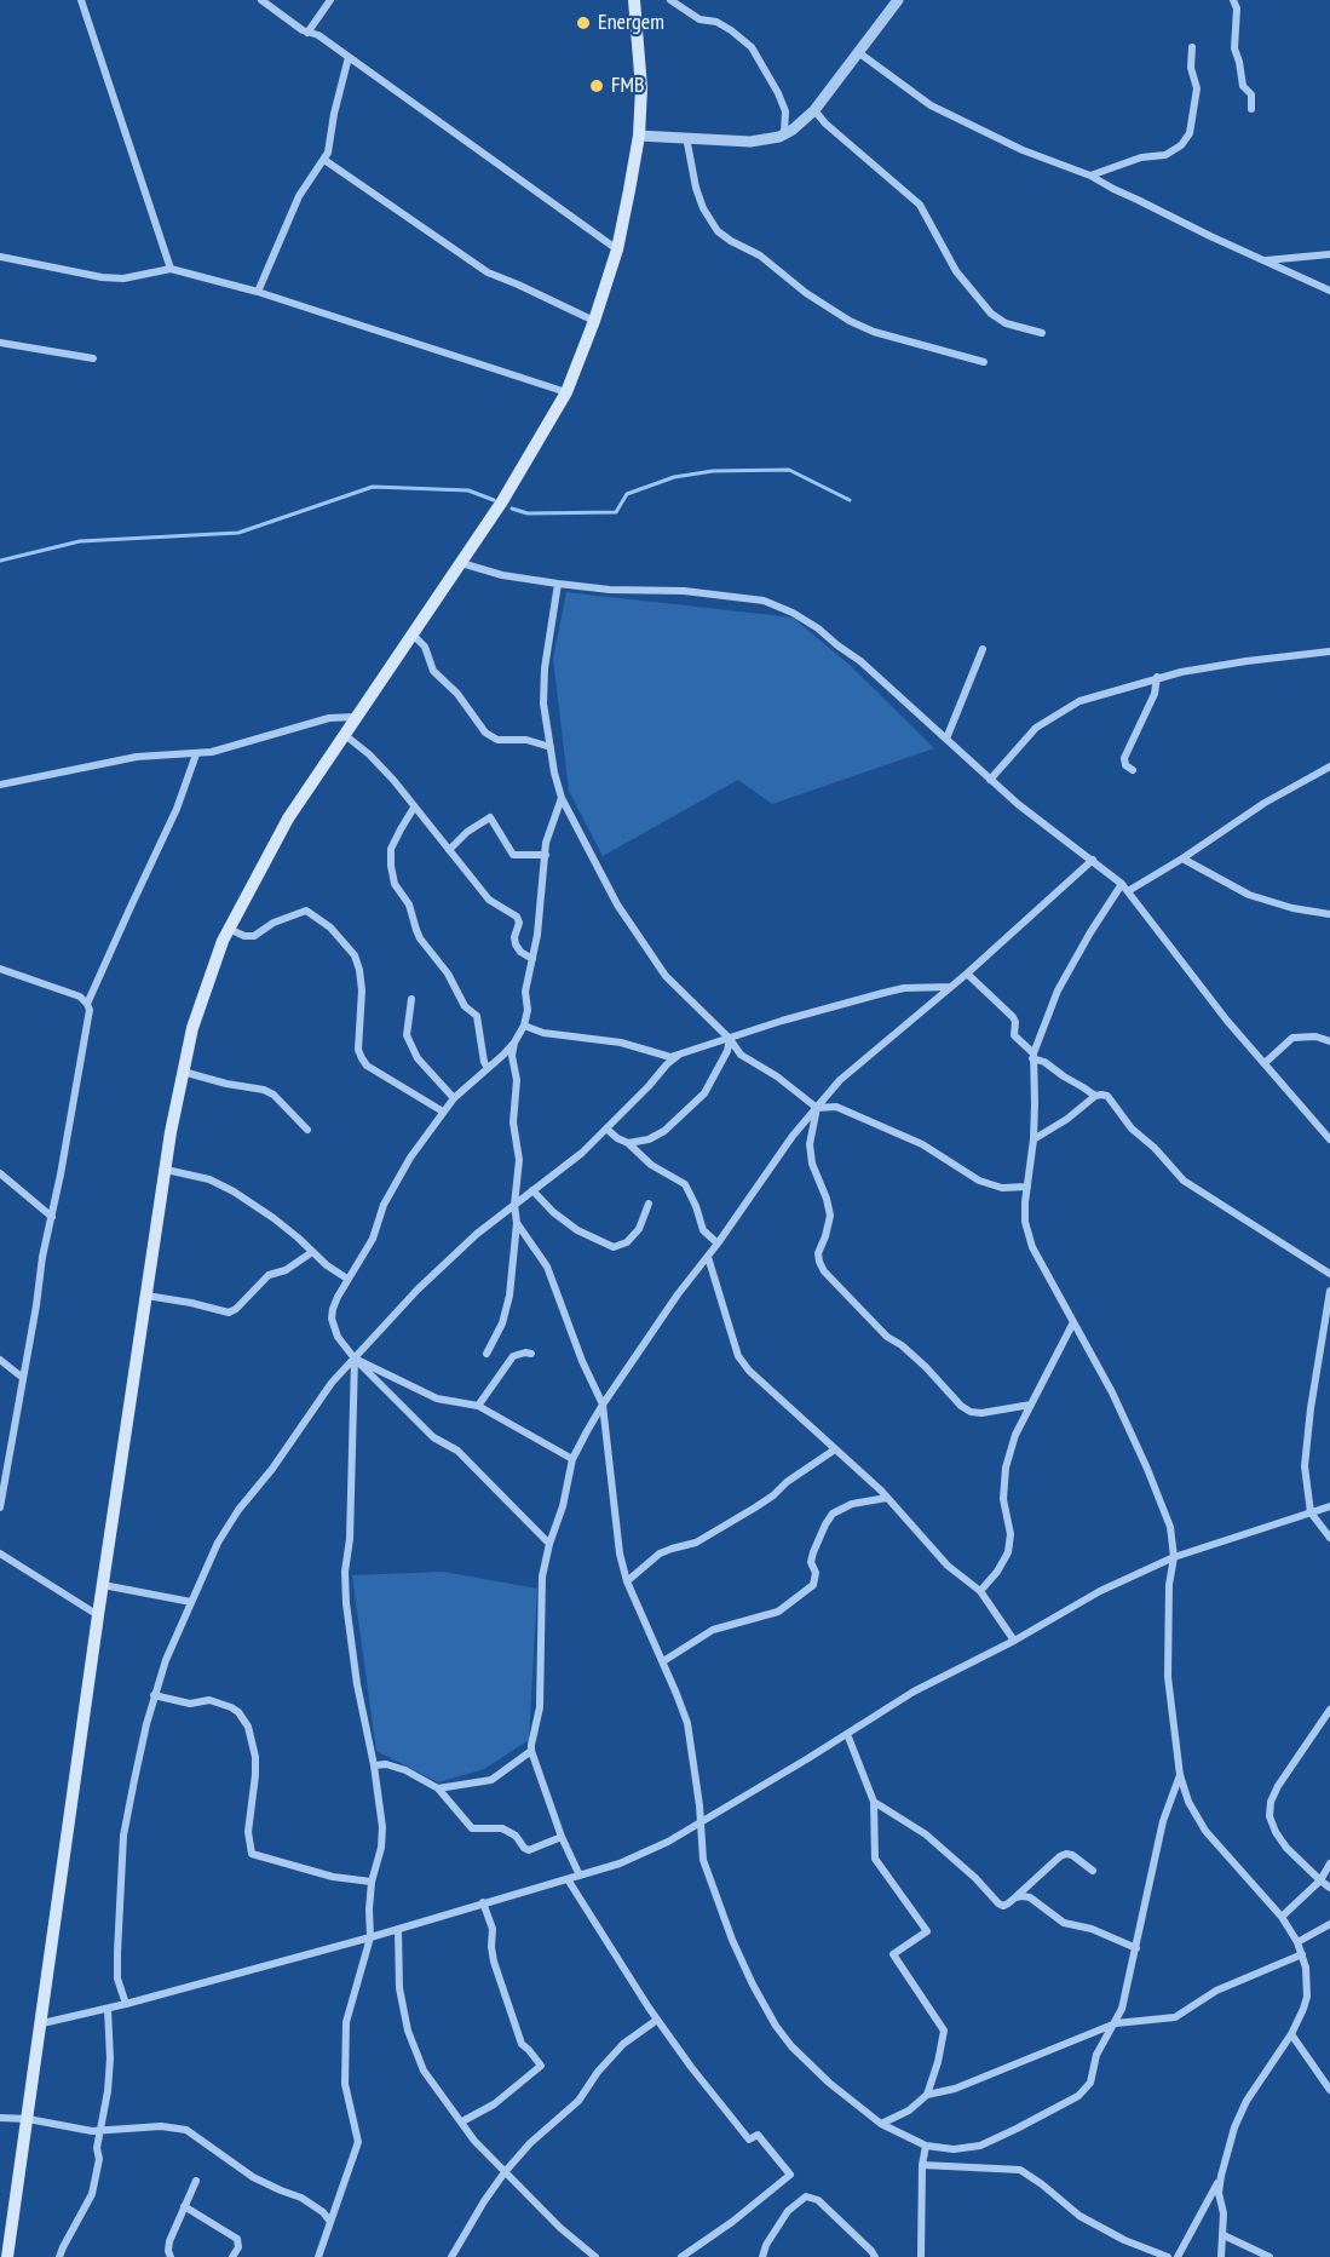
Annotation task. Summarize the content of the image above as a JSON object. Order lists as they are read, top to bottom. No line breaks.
{"places":["Energem","FMB"]}
